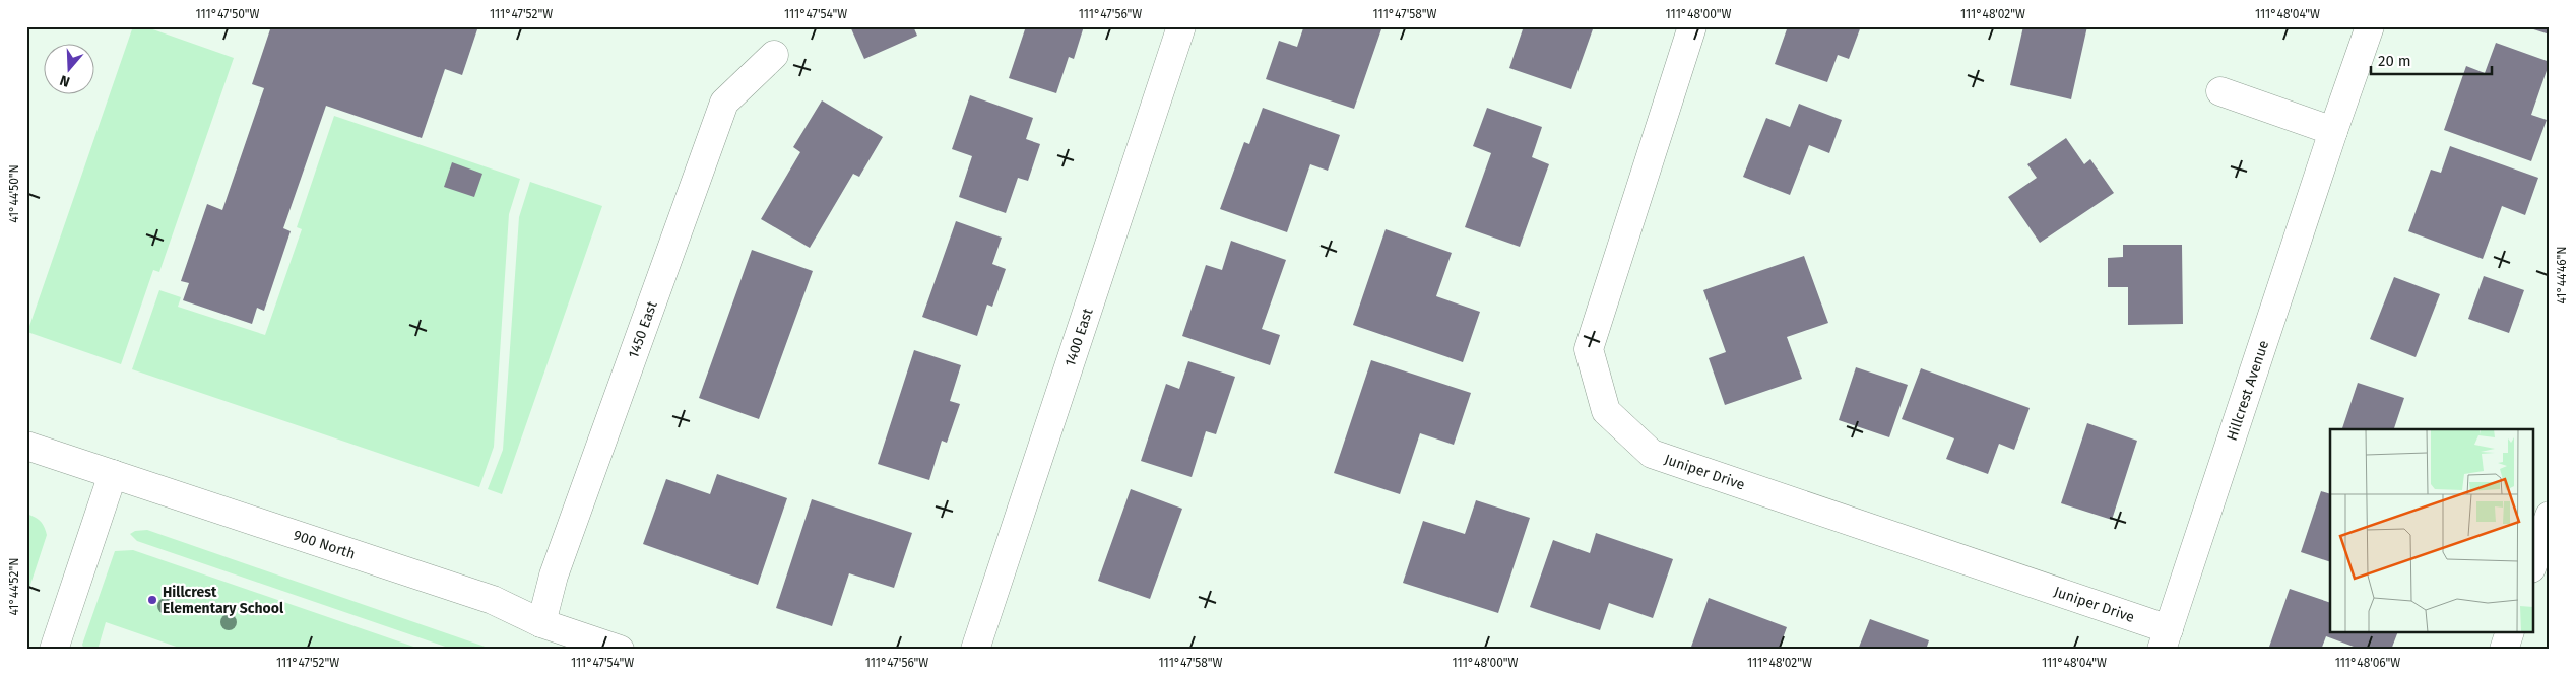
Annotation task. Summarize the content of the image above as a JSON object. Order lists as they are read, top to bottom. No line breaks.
{"streets":{"street":["1450 East","1400 East","Hillcrest Avenue","Juniper Drive","900 North"]},"crossings":[["1450 East","900 North"],["Hillcrest Avenue","Juniper Drive"]],"places":["Hillcrest Elementary School"],"scale_bar":"20 m","north":"bottom","coordinates":["111°47'50\"W","111°47'52\"W","111°47'54\"W","111°47'56\"W","111°47'58\"W","111°48'00\"W","111°48'02\"W","111°48'04\"W","41°44'50\"N","41°44'46\"N","41°44'52\"N","111°48'06\"W"]}
